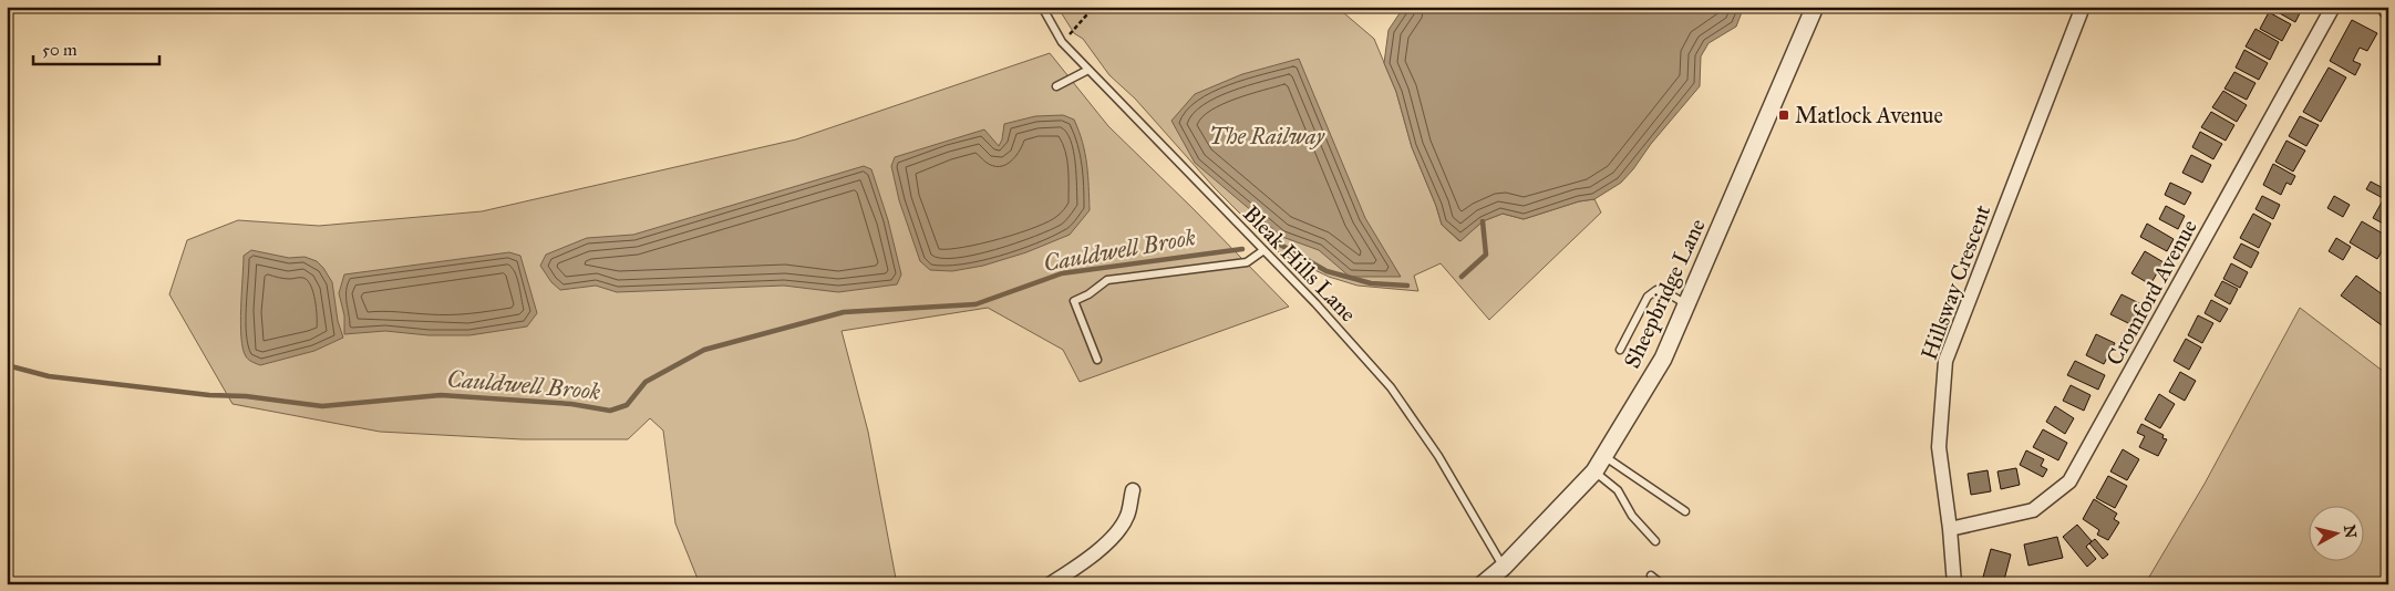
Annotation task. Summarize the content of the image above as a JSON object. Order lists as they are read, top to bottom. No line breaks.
{"streets":{"street":["Hillsway Crescent","Cromford Avenue","Sheepbridge Lane"],"lane":["Bleak Hills Lane"]},"crossings":[["Bleak Hills Lane","Sheepbridge Lane"],["Hillsway Crescent","Cromford Avenue"]],"water":["Cauldwell Brook"],"parks":["The Railway"],"places":{"transit":["Matlock Avenue"]},"scale_bar":"50 m","north":"right"}
